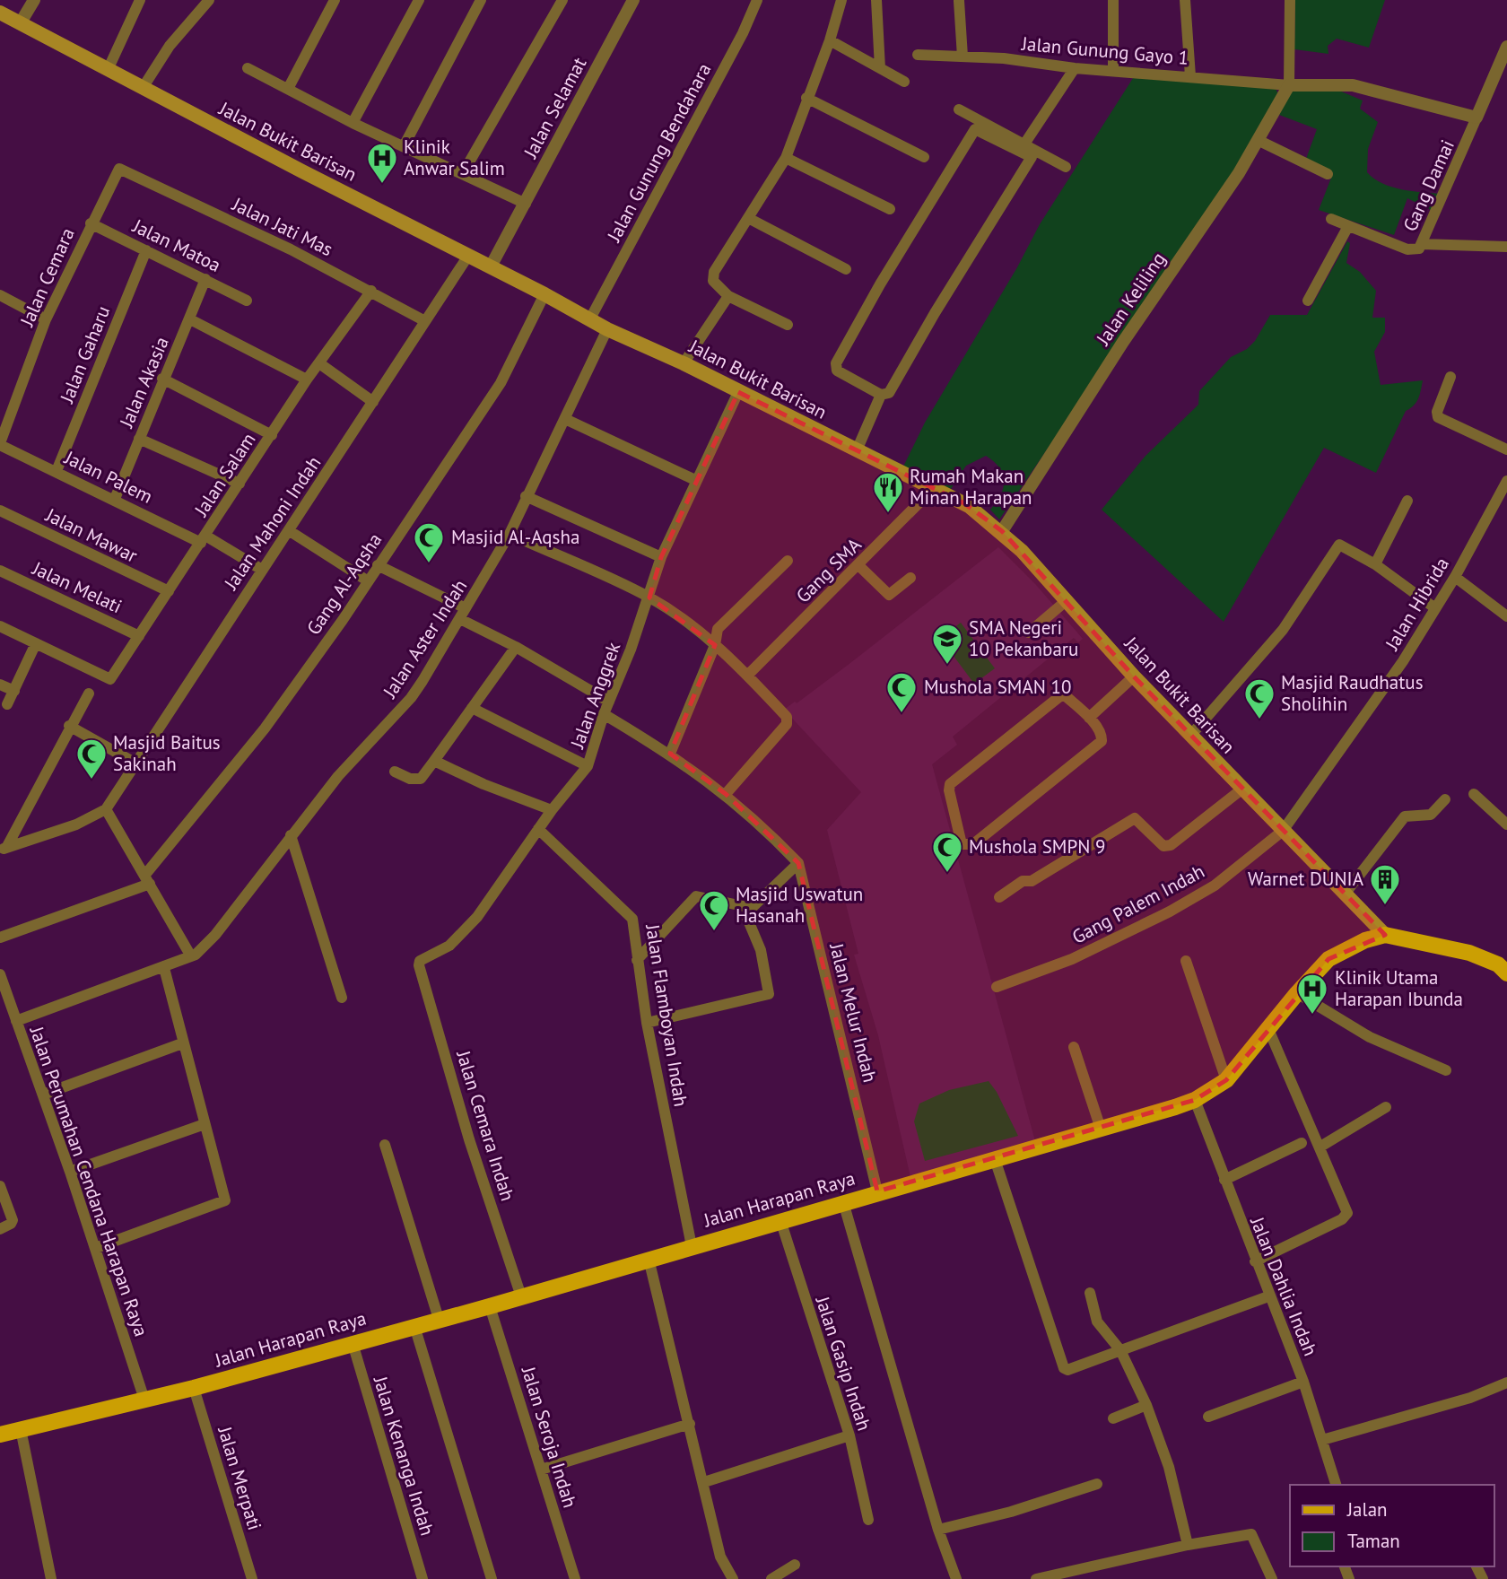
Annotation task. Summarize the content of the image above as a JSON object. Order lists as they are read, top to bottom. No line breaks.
{"streets":{"main road":["Jalan Bukit Barisan","Jalan Harapan Raya"],"street":["Jalan Gunung Gayo 1","Jalan Selamat","Jalan Gunung Bendahara","Gang Damai","Jalan Jati Mas","Jalan Matoa","Jalan Cemara","Jalan Keliling","Jalan Gaharu","Jalan Akasia","Jalan Salam","Jalan Palem","Jalan Mahoni Indah","Jalan Mawar","Gang SMA","Gang Al-Aqsha","Jalan Melati","Jalan Hibrida","Jalan Aster Indah","Jalan Anggrek","Gang Palem Indah","Jalan Melur Indah","Jalan Flamboyan Indah","Jalan Cemara Indah","Jalan Perumahan Cendana Harapan Raya","Jalan Dahlia Indah","Jalan Gasip Indah","Jalan Seroja Indah","Jalan Kenanga Indah","Jalan Merpati"]},"crossings":[["Jalan Gunung Gayo 1","Jalan Keliling"],["Jalan Selamat","Jalan Bukit Barisan"],["Jalan Bukit Barisan","Jalan Gunung Bendahara"],["Jalan Bukit Barisan","Jalan Keliling"],["Jalan Bukit Barisan","Jalan Mahoni Indah"],["Jalan Bukit Barisan","Gang SMA"],["Jalan Bukit Barisan","Gang Al-Aqsha"],["Jalan Bukit Barisan","Jalan Hibrida"],["Jalan Bukit Barisan","Jalan Aster Indah"],["Jalan Bukit Barisan","Jalan Anggrek"],["Jalan Bukit Barisan","Gang Palem Indah"],["Jalan Bukit Barisan","Jalan Harapan Raya"],["Jalan Jati Mas","Jalan Cemara"],["Jalan Jati Mas","Jalan Salam"],["Jalan Jati Mas","Jalan Mahoni Indah"],["Jalan Matoa","Jalan Cemara"],["Jalan Matoa","Jalan Gaharu"],["Jalan Matoa","Jalan Akasia"],["Jalan Cemara","Jalan Palem"],["Jalan Gaharu","Jalan Palem"],["Jalan Akasia","Jalan Palem"],["Jalan Salam","Jalan Palem"],["Jalan Salam","Jalan Mawar"],["Jalan Salam","Jalan Melati"],["Jalan Palem","Jalan Mahoni Indah"],["Jalan Hibrida","Gang Palem Indah"],["Jalan Aster Indah","Jalan Perumahan Cendana Harapan Raya"],["Jalan Anggrek","Jalan Flamboyan Indah"],["Jalan Anggrek","Jalan Cemara Indah"],["Jalan Melur Indah","Jalan Harapan Raya"],["Jalan Flamboyan Indah","Jalan Harapan Raya"],["Jalan Cemara Indah","Jalan Harapan Raya"],["Jalan Perumahan Cendana Harapan Raya","Jalan Harapan Raya"],["Jalan Harapan Raya","Jalan Dahlia Indah"],["Jalan Harapan Raya","Jalan Gasip Indah"],["Jalan Harapan Raya","Jalan Seroja Indah"],["Jalan Harapan Raya","Jalan Kenanga Indah"],["Jalan Harapan Raya","Jalan Merpati"]],"places":{"hospital":["Klinik Anwar Salim","Klinik Utama Harapan Ibunda"],"restaurant":["Rumah Makan Minan Harapan"],"mosque":["Masjid Al-Aqsha","Mushola SMAN 10","Masjid Raudhatus Sholihin","Masjid Baitus Sakinah","Mushola SMPN 9","Masjid Uswatun Hasanah"],"school or university":["SMA Negeri 10 Pekanbaru"],"building":["Warnet DUNIA"]},"legend":["Jalan","Taman"]}
